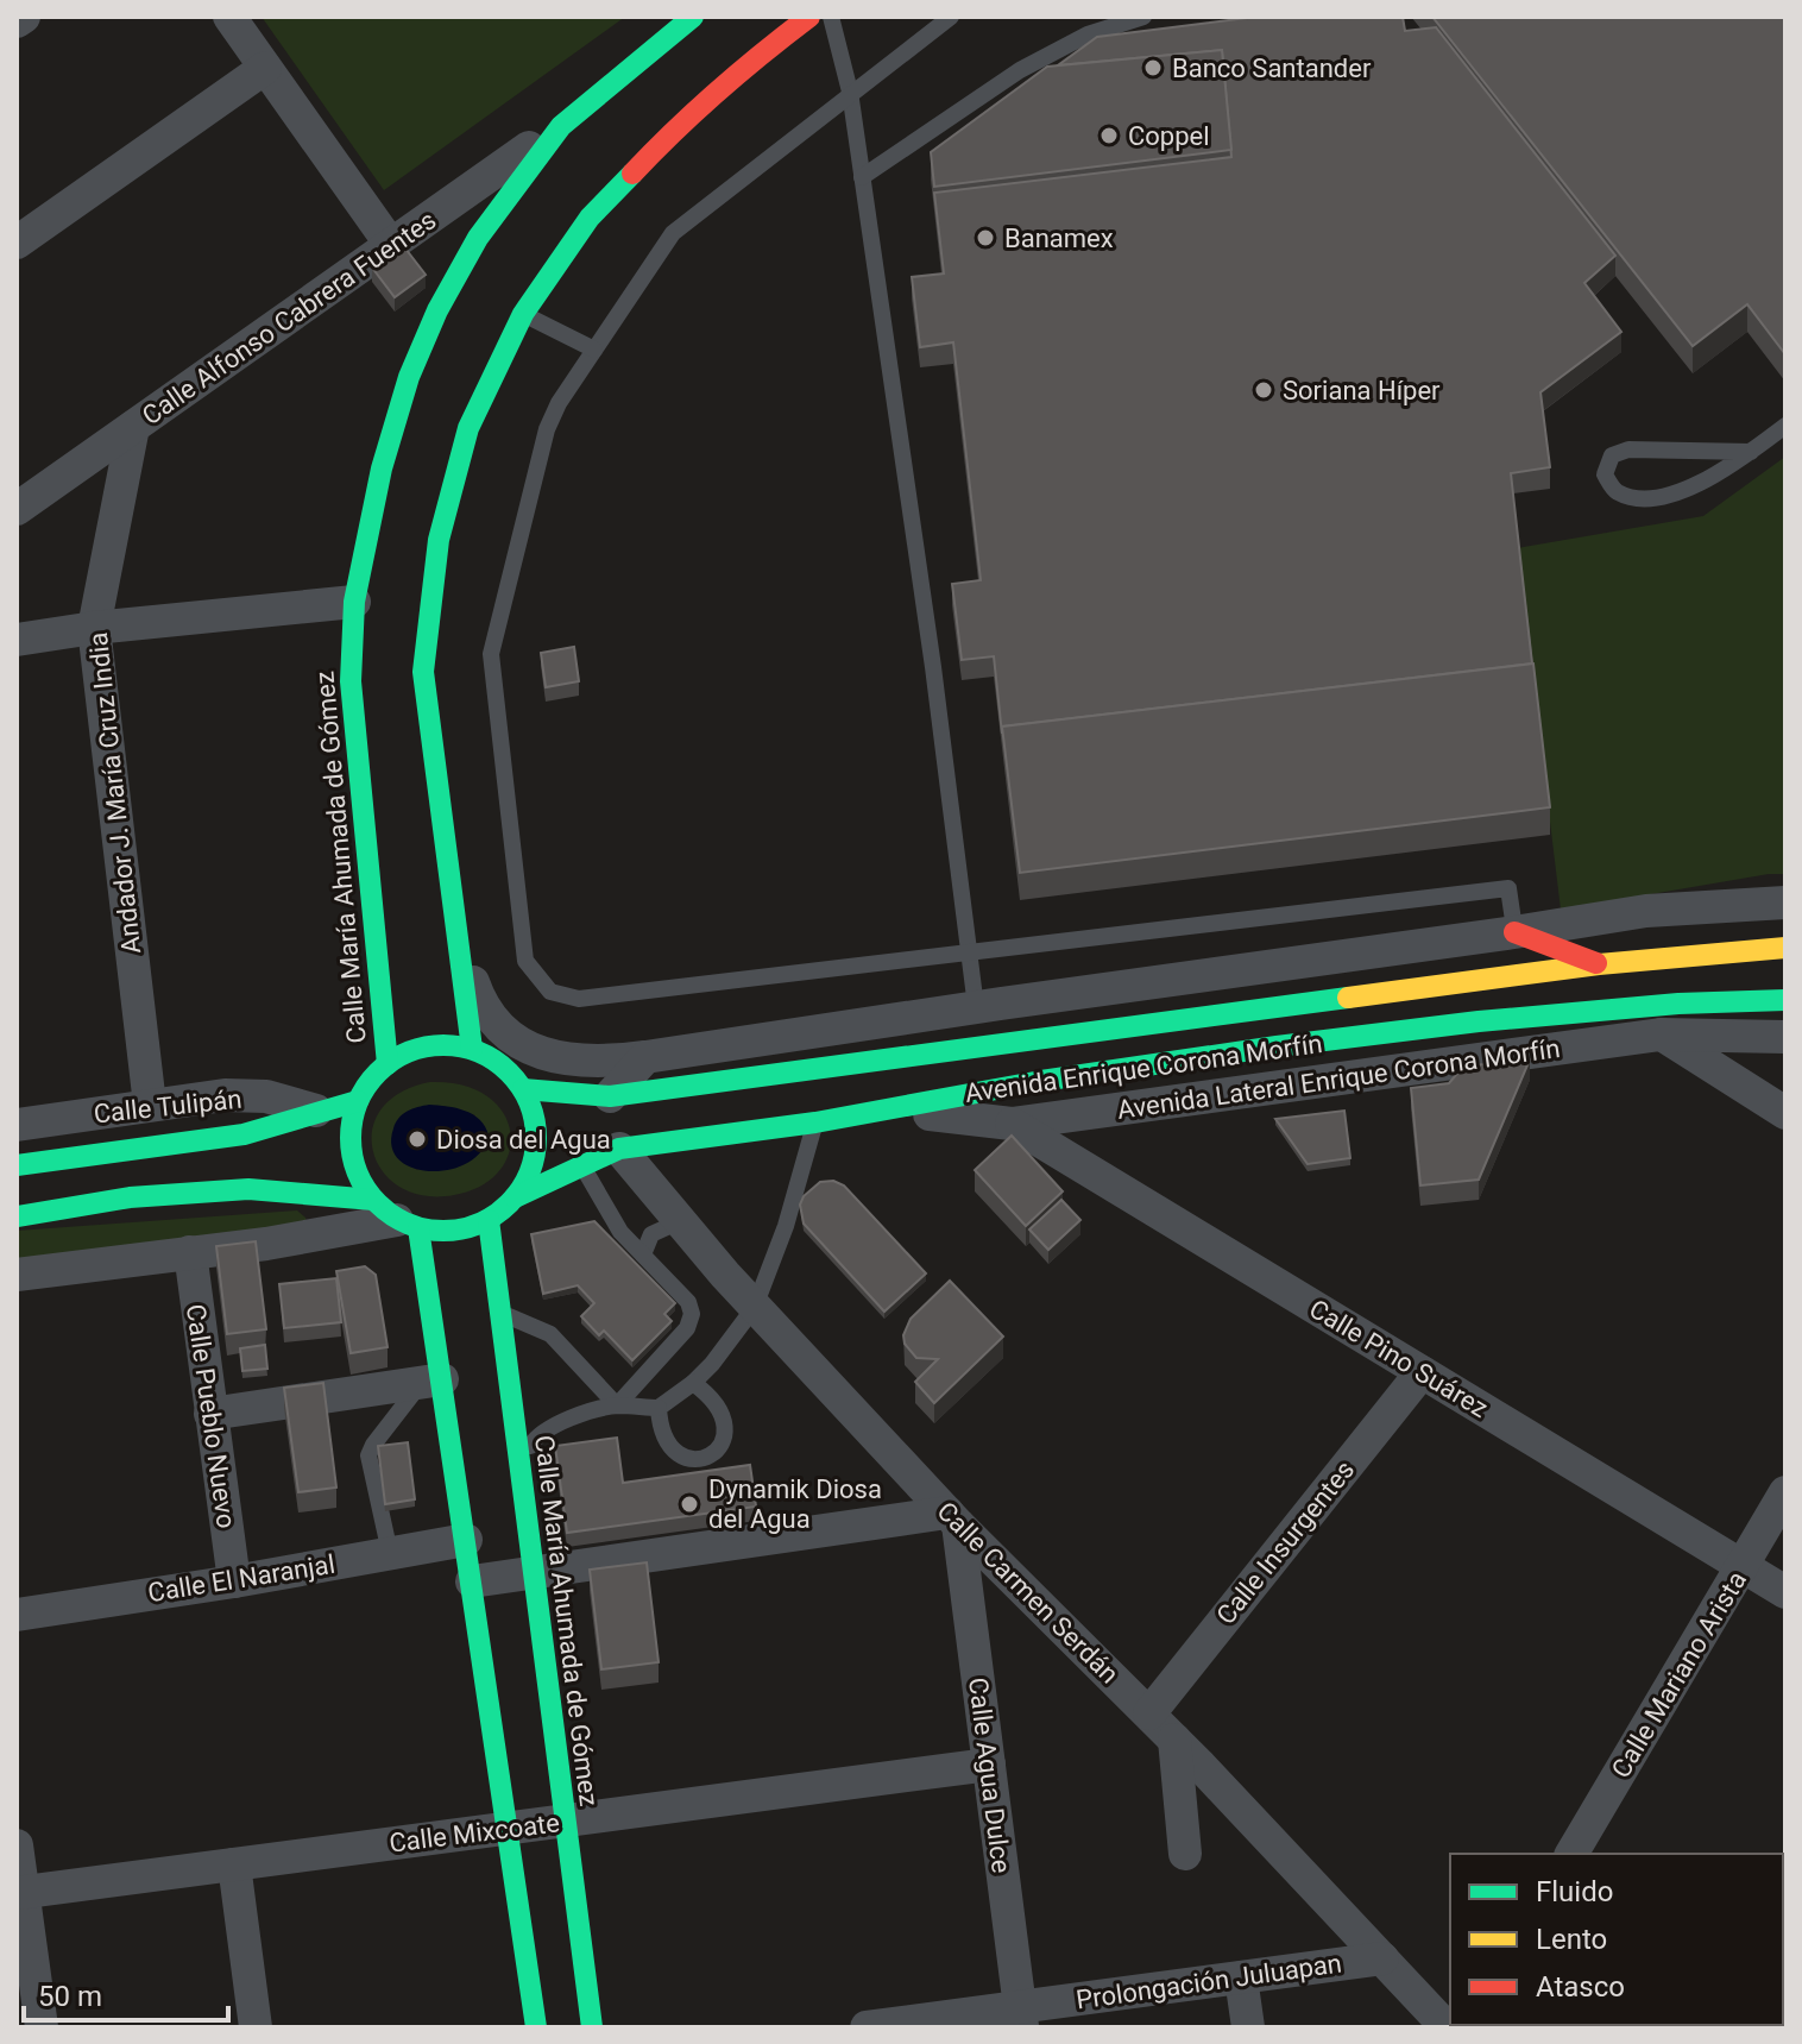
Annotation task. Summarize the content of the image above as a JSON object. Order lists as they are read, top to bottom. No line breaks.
{"streets":{"main road":["Calle María Ahumada de Gómez","Avenida Enrique Corona Morfín"],"street":["Calle Alfonso Cabrera Fuentes","Andador J. María Cruz India","Avenida Lateral Enrique Corona Morfín","Calle Tulipán","Calle Pino Suárez","Calle Pueblo Nuevo","Calle Insurgentes","Calle El Naranjal","Calle Carmen Serdán","Calle Mariano Arista","Calle Agua Dulce","Calle Mixcoate","Prolongación Juluapan"]},"crossings":[["Calle Alfonso Cabrera Fuentes","Andador J. María Cruz India"],["Calle Alfonso Cabrera Fuentes","Calle María Ahumada de Gómez"],["Andador J. María Cruz India","Calle Tulipán"],["Calle María Ahumada de Gómez","Avenida Enrique Corona Morfín"],["Calle María Ahumada de Gómez","Calle Mixcoate"],["Avenida Enrique Corona Morfín","Avenida Lateral Enrique Corona Morfín"],["Avenida Enrique Corona Morfín","Calle Pueblo Nuevo"],["Avenida Enrique Corona Morfín","Calle Carmen Serdán"],["Avenida Lateral Enrique Corona Morfín","Calle Pino Suárez"],["Calle Pino Suárez","Calle Insurgentes"],["Calle Pino Suárez","Calle Mariano Arista"],["Calle Pueblo Nuevo","Calle El Naranjal"],["Calle Insurgentes","Calle Carmen Serdán"],["Calle Carmen Serdán","Calle Agua Dulce"],["Calle Carmen Serdán","Prolongación Juluapan"],["Calle Agua Dulce","Calle Mixcoate"],["Calle Agua Dulce","Prolongación Juluapan"]],"places":["Banco Santander","Coppel","Banamex","Soriana Híper","Diosa del Agua","Dynamik Diosa del Agua"],"legend":["Fluido","Lento","Atasco"],"scale_bar":"50 m"}
